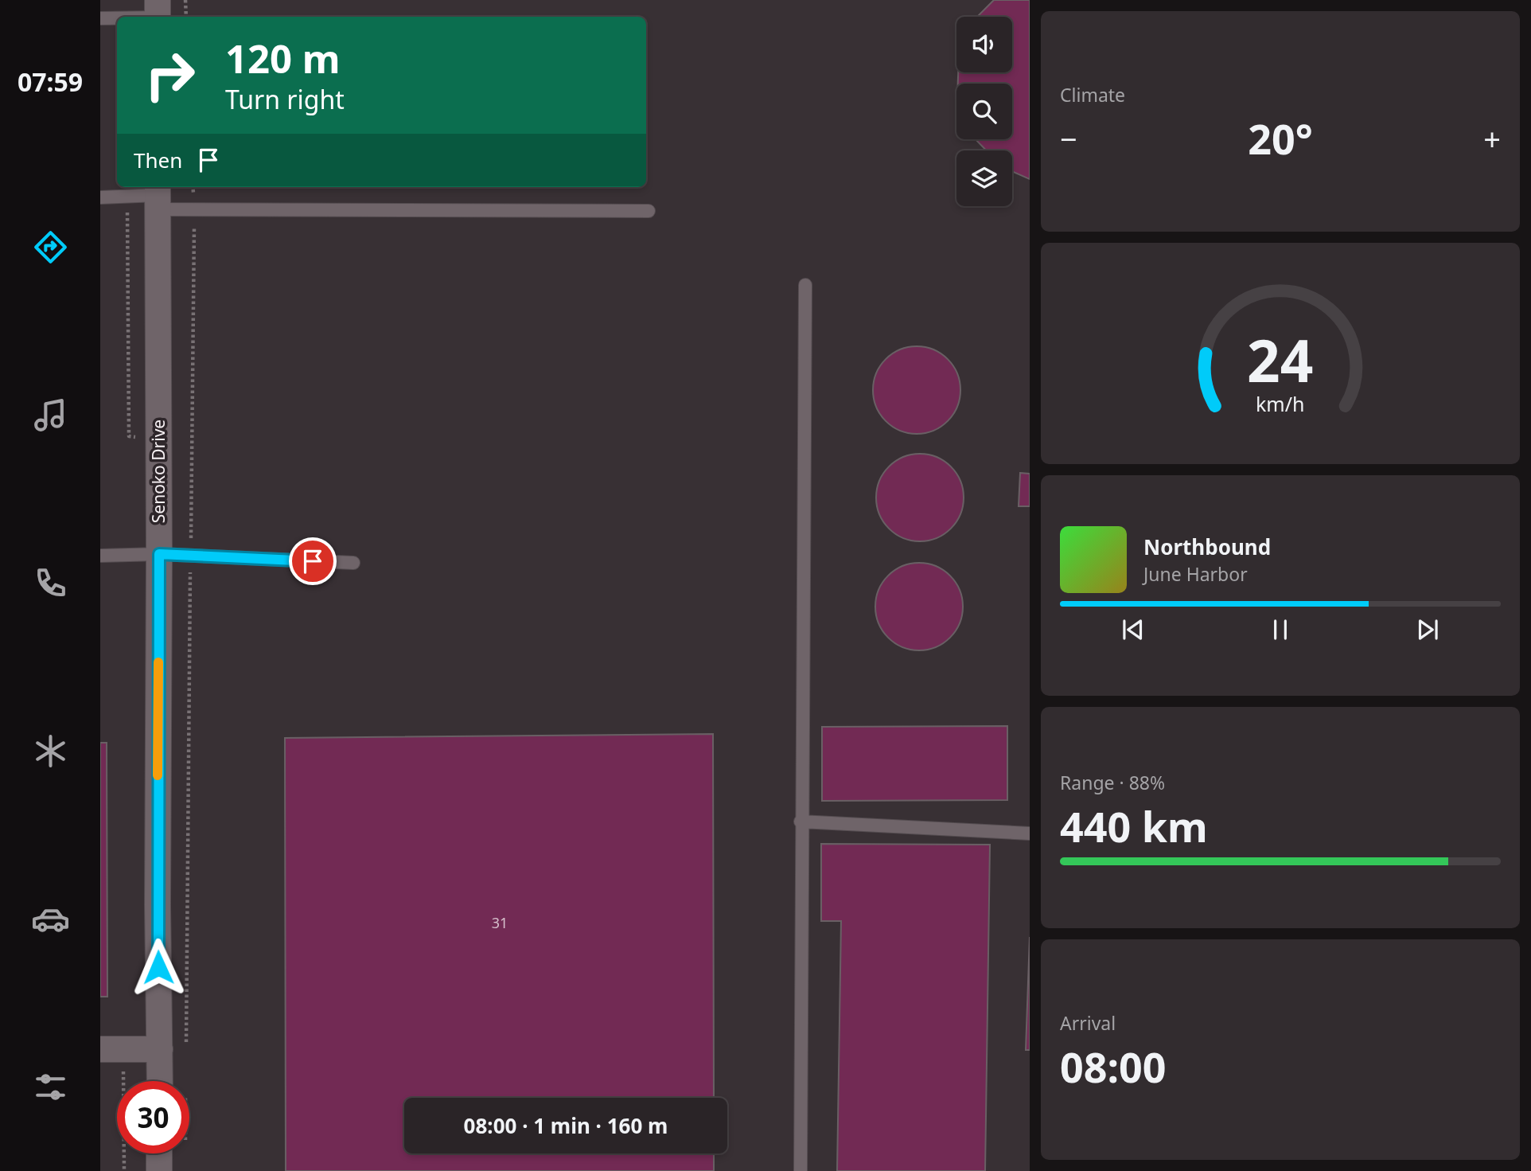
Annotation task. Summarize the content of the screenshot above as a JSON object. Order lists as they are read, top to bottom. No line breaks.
{"streets":{"street":["Senoko Drive"]},"house_numbers":["31"],"page":{"tabs":"07:59","tile":["Climate",["Range · 88%","440 km"],["Arrival","08:00"]],"turn":["120 m","Turn right"],"heat":["−","20°","+"],"then":"Then","song":["Northbound","June Harbor"],"limit":"30","trip":"08:00 · 1 min · 160 m","gauge":["24","km/h"]}}
